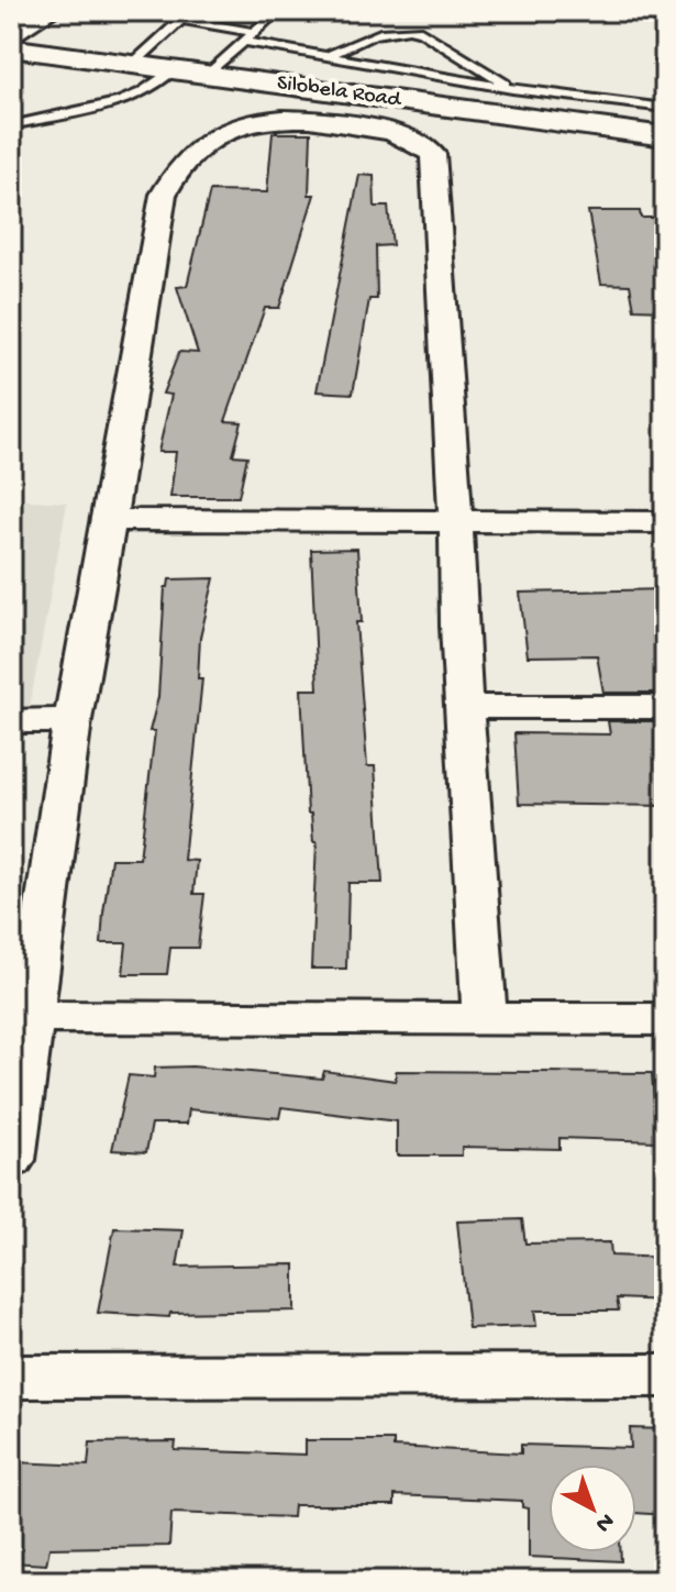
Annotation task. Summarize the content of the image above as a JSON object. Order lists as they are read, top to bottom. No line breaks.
{"streets":{"street":["Silobela Road"]},"north":"bottom right"}
